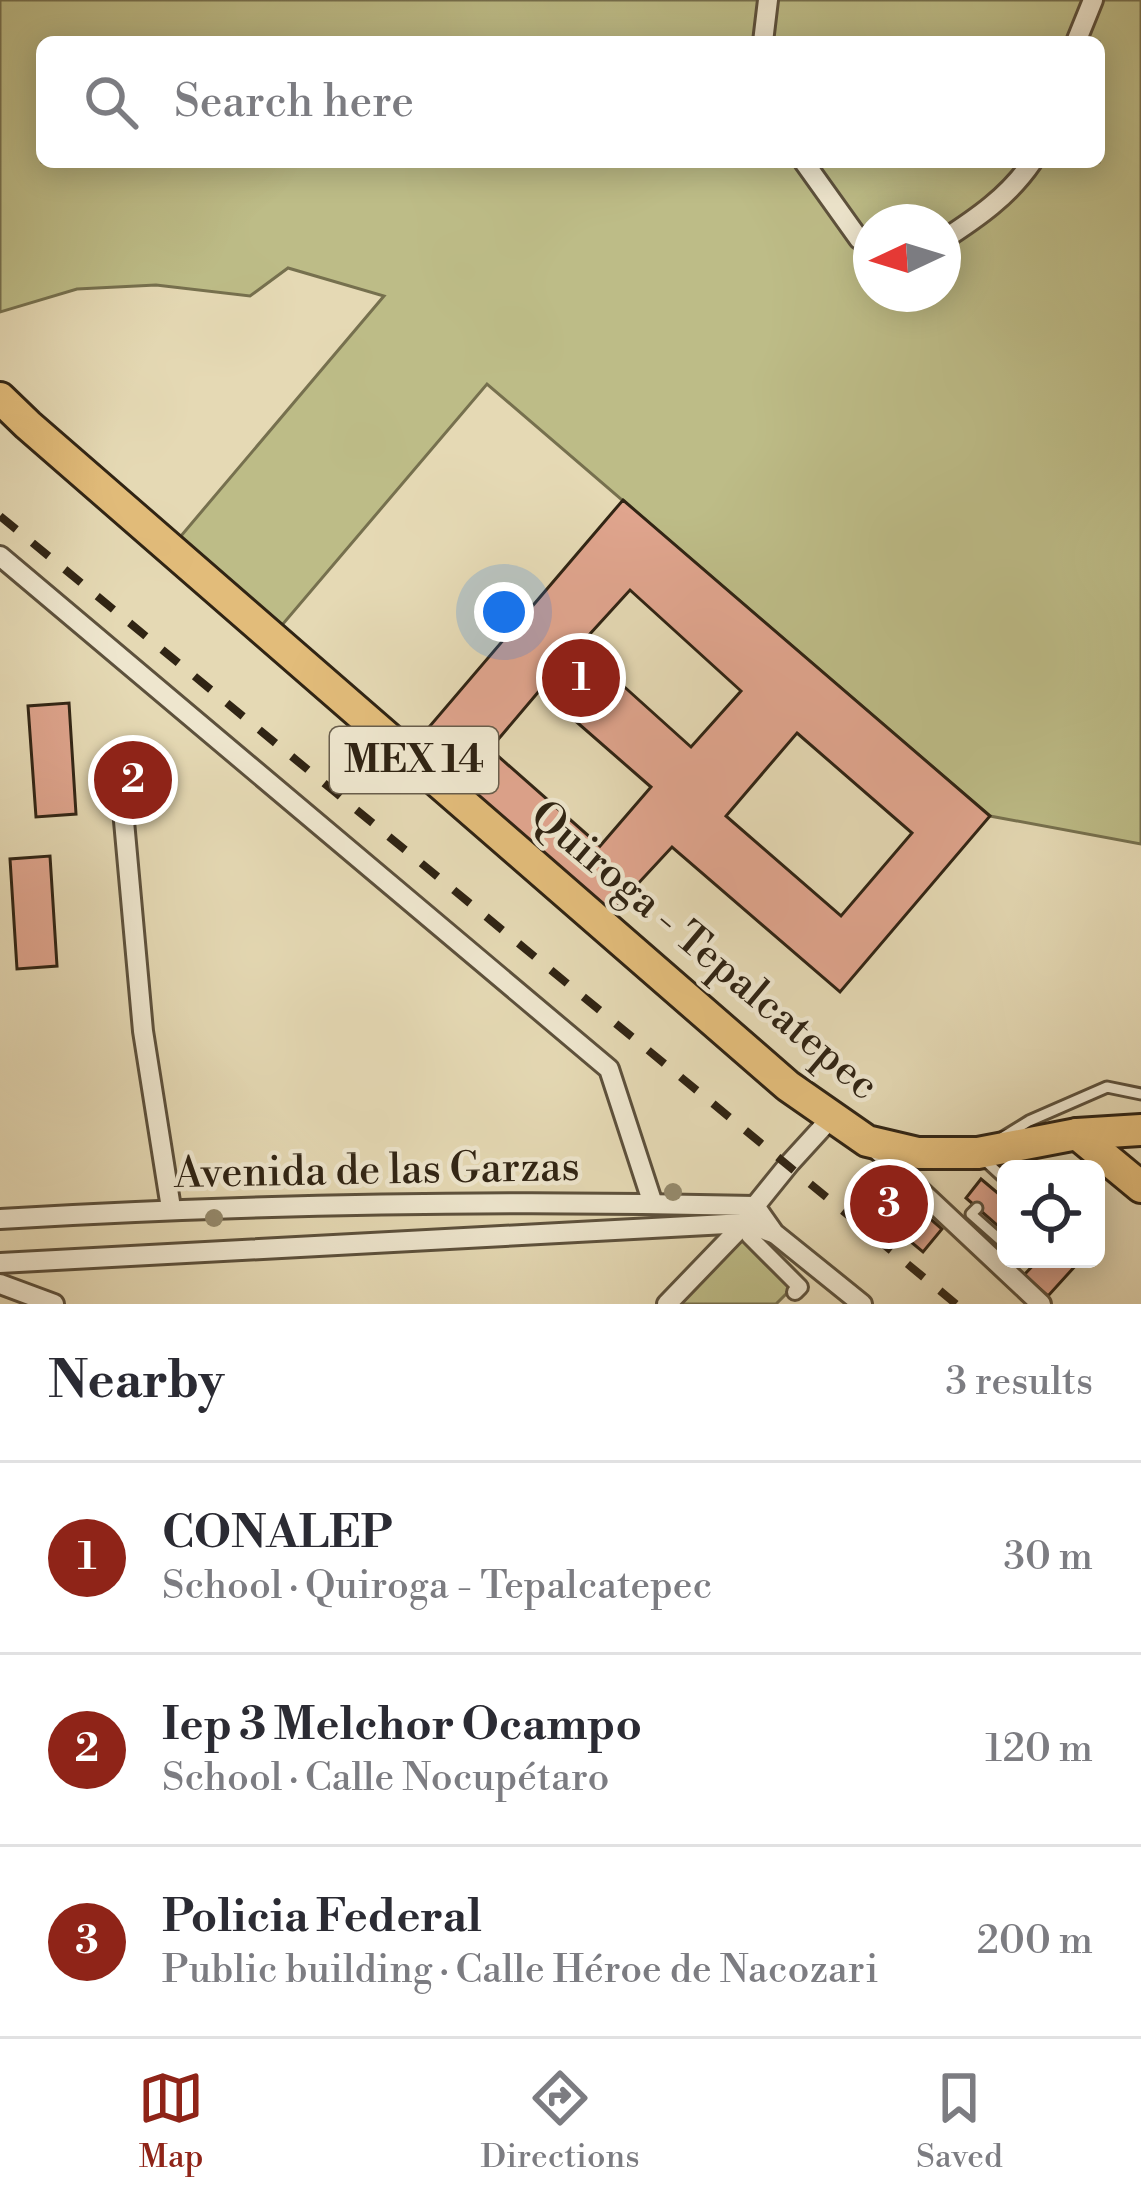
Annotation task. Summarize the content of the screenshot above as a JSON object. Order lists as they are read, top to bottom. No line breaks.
{"streets":{"main road":["MEX 14","Quiroga - Tepalcatepec"],"street":["Avenida de las Garzas"]},"crossings":[["MEX 14","Quiroga - Tepalcatepec"]],"north":"left","page":{"search":"Search here","pins":["1","2","3"],"heading":["Nearby","3 results"],"list":[{"mark":"1","name":"CONALEP","note":"School · Quiroga - Tepalcatepec","value":"30 m"},{"mark":"2","name":"Iep 3 Melchor Ocampo","note":"School · Calle Nocupétaro","value":"120 m"},{"mark":"3","name":"Policia Federal","note":"Public building · Calle Héroe de Nacozari","value":"200 m"}],"nav":["Map","Directions","Saved"]}}
